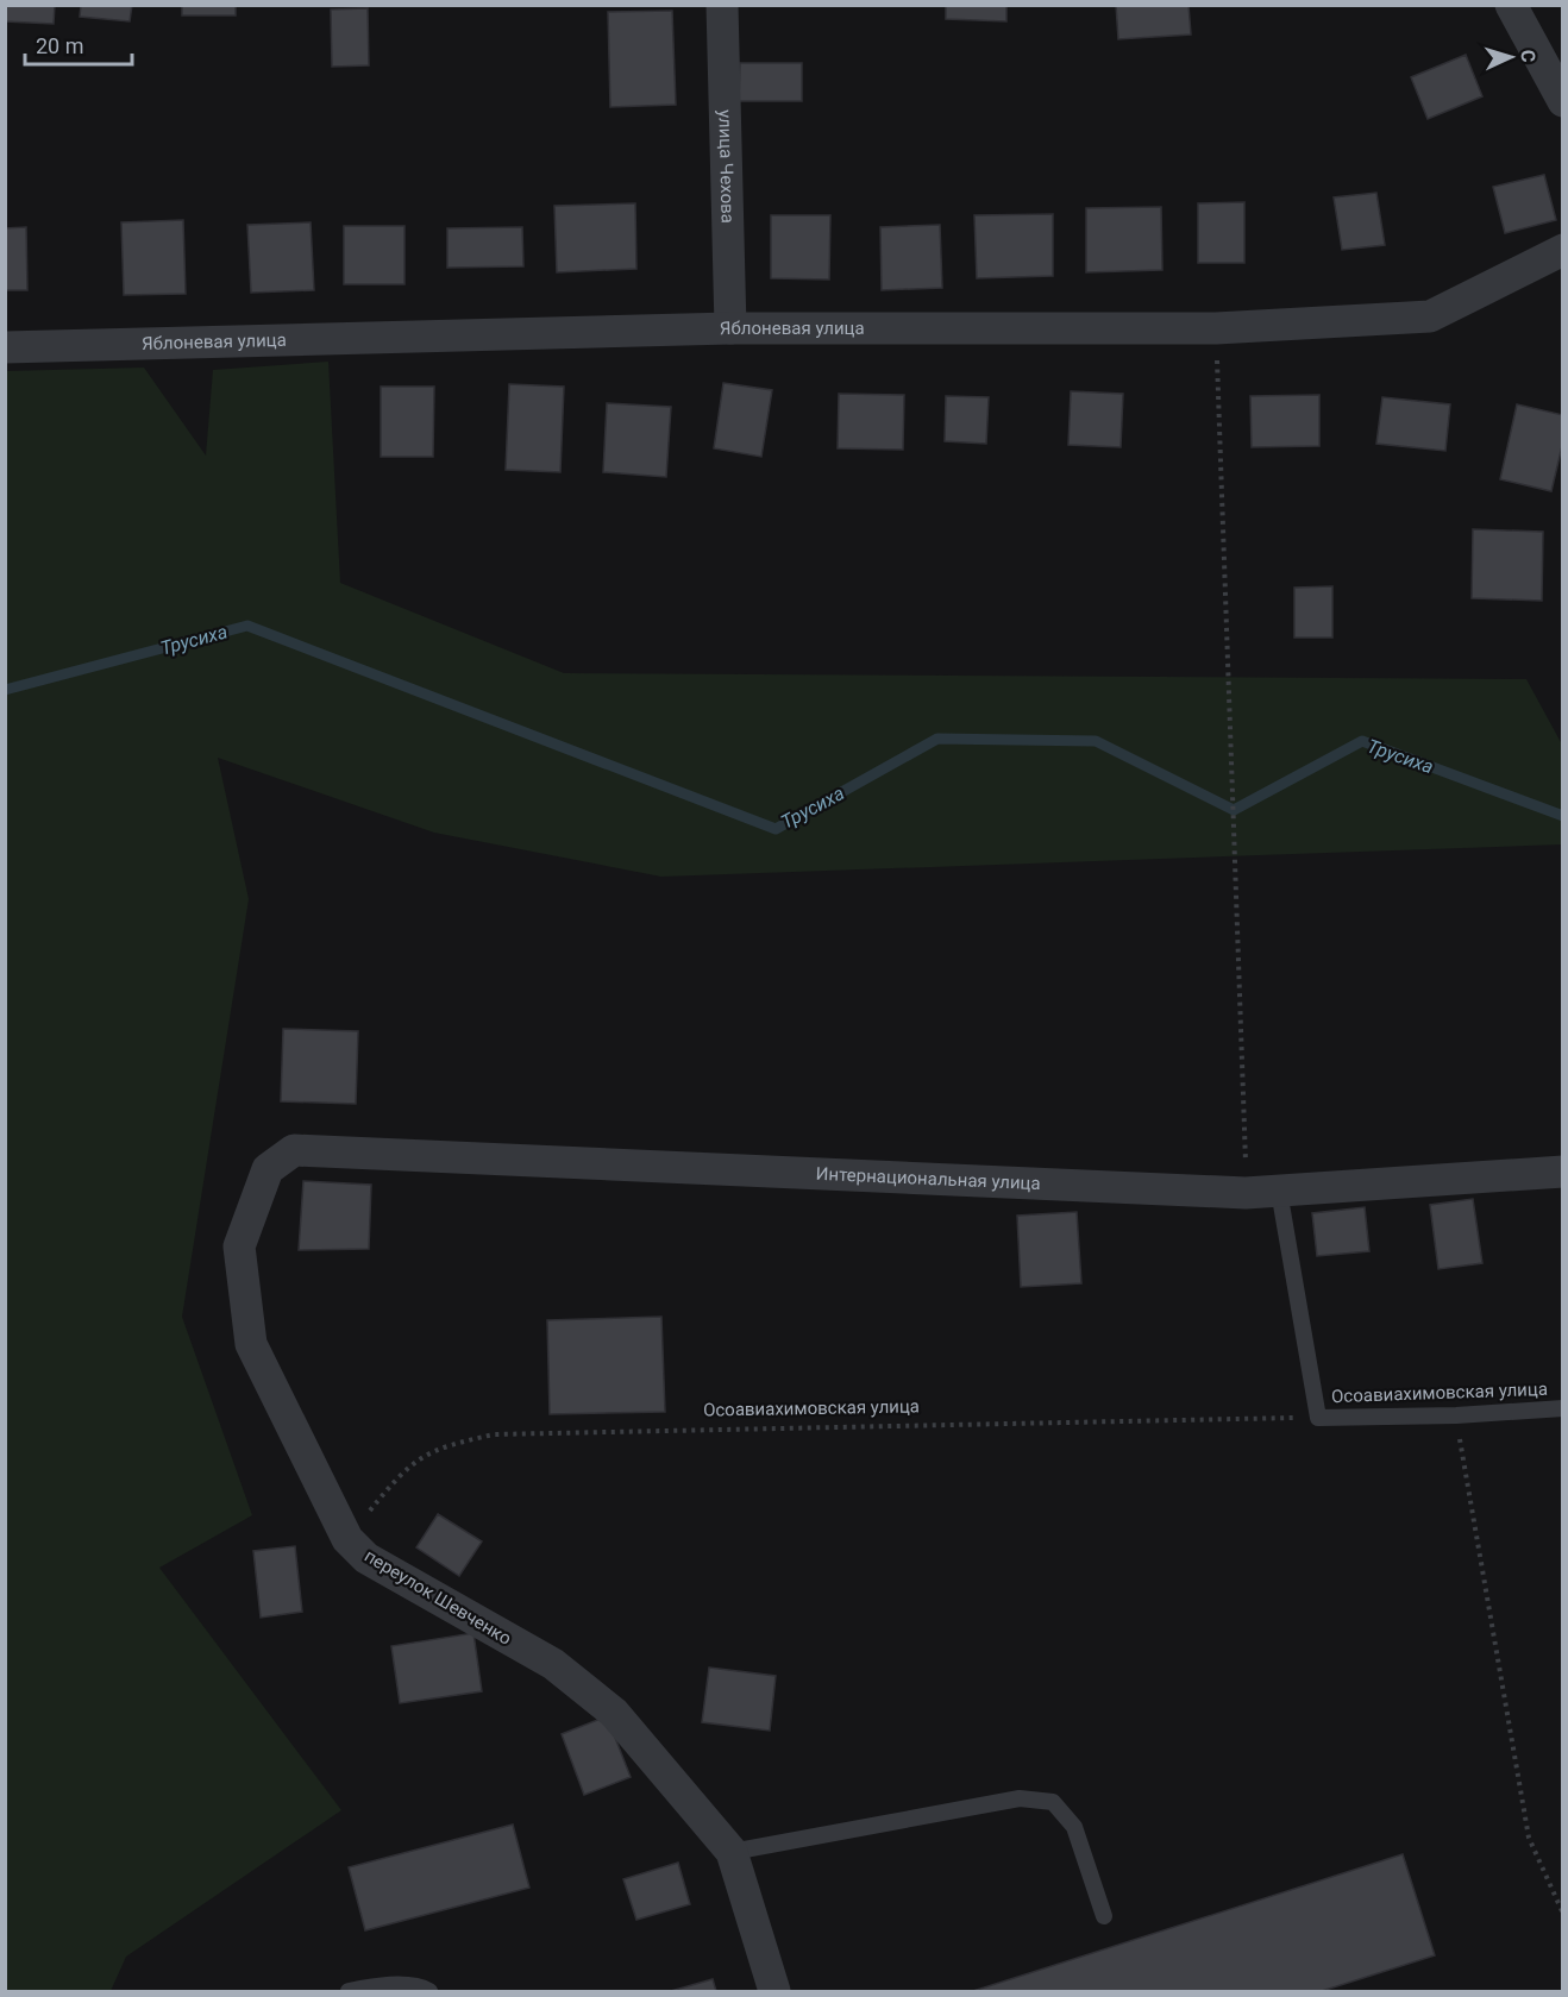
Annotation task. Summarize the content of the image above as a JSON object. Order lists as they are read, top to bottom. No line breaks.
{"streets":{"street":["улица Чехова","Яблоневая улица","Интернациональная улица","переулок Шевченко"],"lane":["Осоавиахимовская улица"]},"crossings":[["улица Чехова","Яблоневая улица"],["Интернациональная улица","Осоавиахимовская улица"],["Интернациональная улица","переулок Шевченко"],["Осоавиахимовская улица","переулок Шевченко"]],"water":["Трусиха"],"scale_bar":"20 m","north":"right"}
